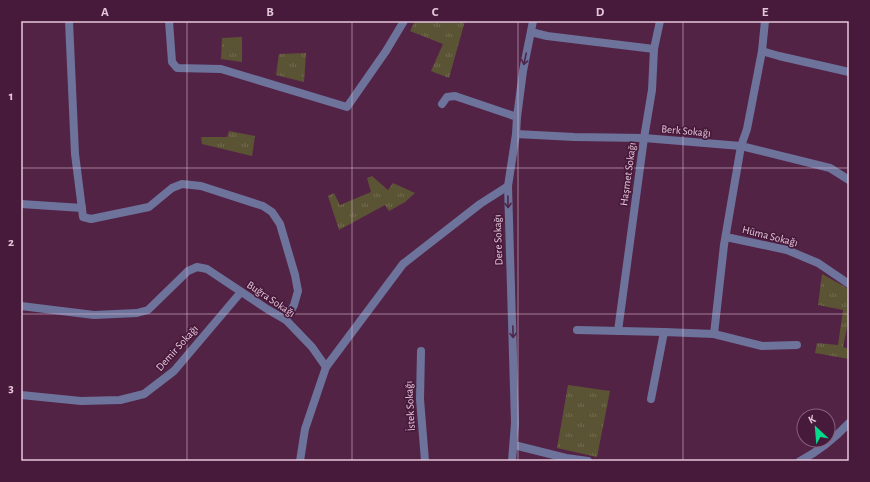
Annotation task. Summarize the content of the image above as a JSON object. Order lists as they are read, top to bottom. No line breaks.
{"streets":{"street":["Berk Sokağı","Haşmet Sokağı","Hüma Sokağı","Dere Sokağı","Buğra Sokağı","Demir Sokağı","İstek Sokağı"]},"crossings":[["Berk Sokağı","Haşmet Sokağı"],["Berk Sokağı","Dere Sokağı"],["Buğra Sokağı","Demir Sokağı"]],"one_way":["Dere Sokağı"],"north":"top left","grid":{"columns":["A","B","C","D","E"],"rows":["1","2","3"]}}
